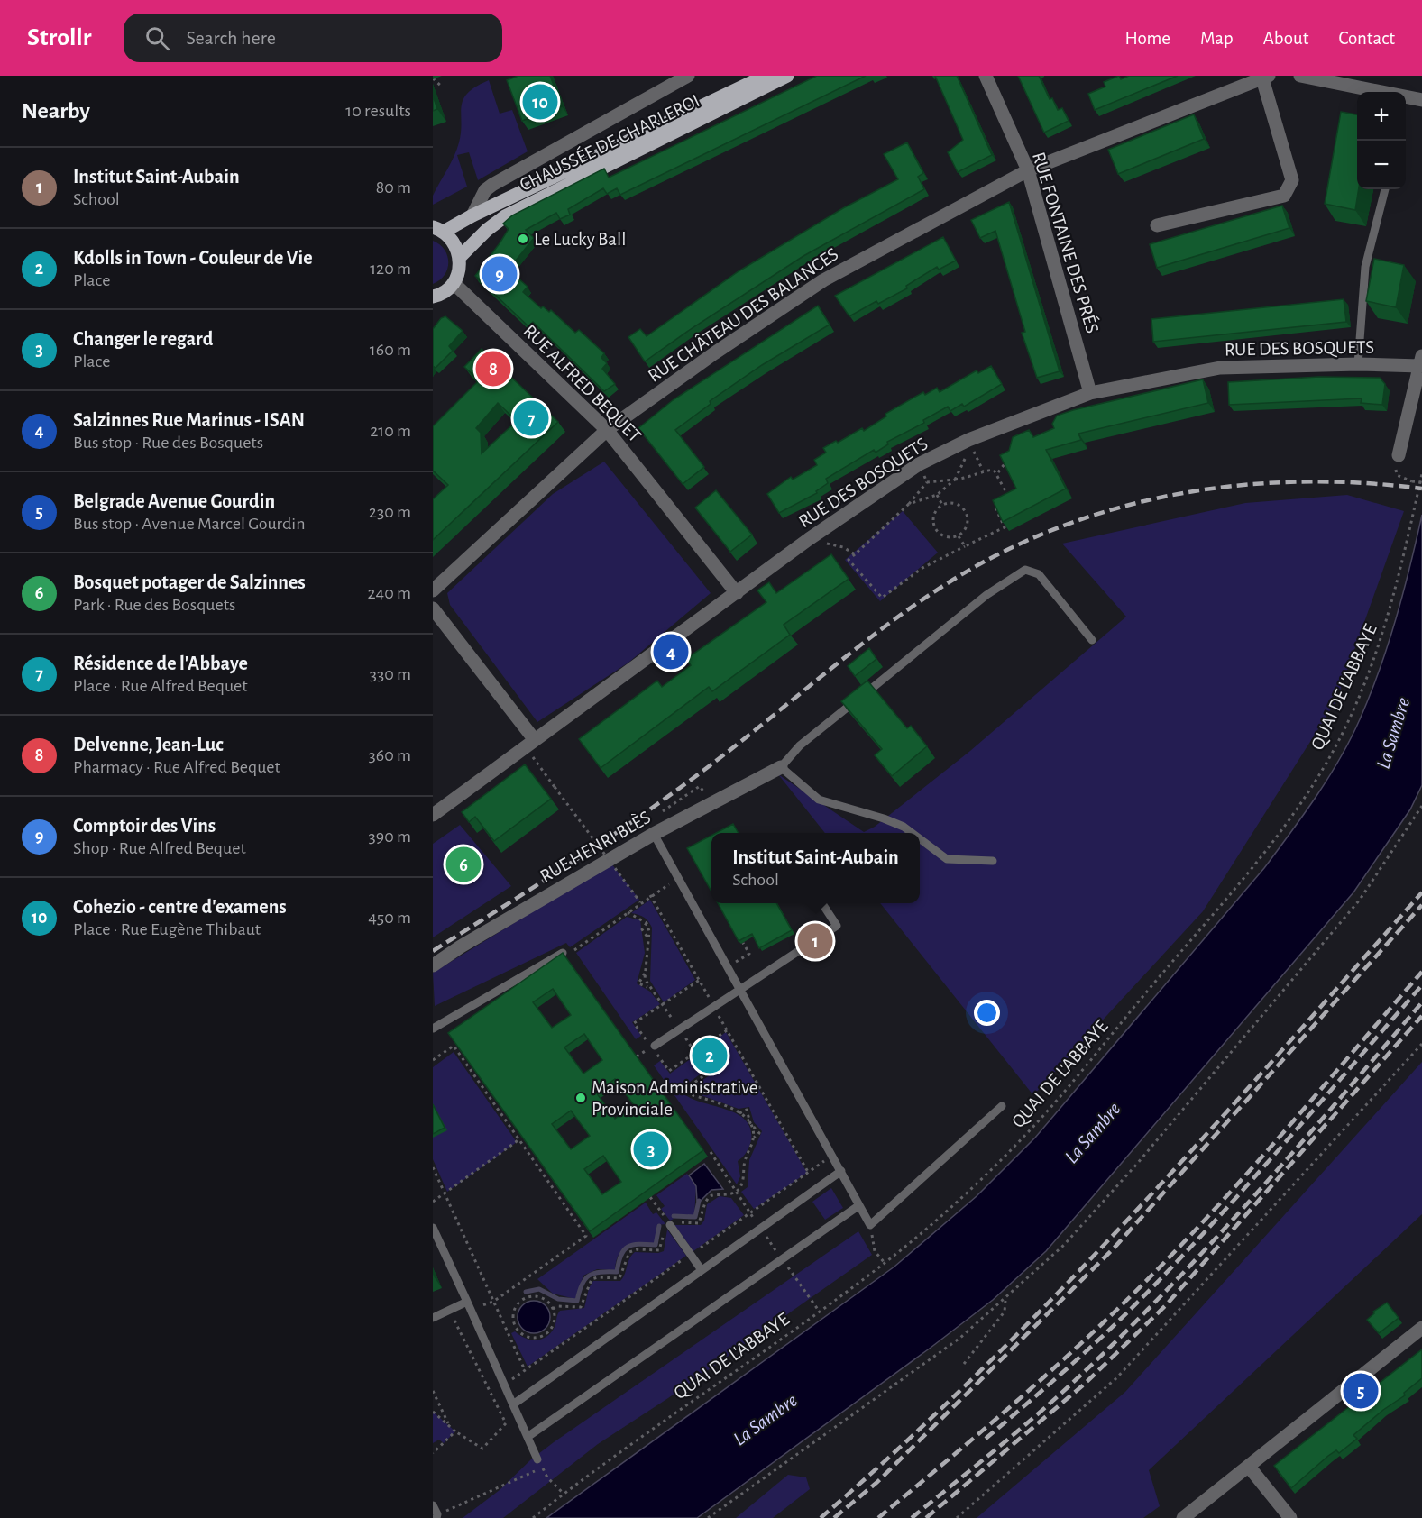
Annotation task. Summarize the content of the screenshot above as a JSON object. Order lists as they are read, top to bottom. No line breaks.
{"streets":{"main road":["CHAUSSÉE DE CHARLEROI"],"street":["RUE FONTAINE DES PRÉS","RUE CHÂTEAU DES BALANCES","RUE DES BOSQUETS","RUE ALFRED BEQUET","RUE HENRI BLÈS"],"path":["QUAI DE L'ABBAYE"]},"crossings":[["RUE FONTAINE DES PRÉS","RUE CHÂTEAU DES BALANCES"],["RUE FONTAINE DES PRÉS","RUE DES BOSQUETS"],["RUE CHÂTEAU DES BALANCES","RUE ALFRED BEQUET"],["RUE DES BOSQUETS","RUE ALFRED BEQUET"]],"water":["La Sambre"],"places":["Le Lucky Ball","Maison Administrative Provinciale"],"page":{"header":"Strollr","search":"Search here","nav":["Home","Map","About","Contact"],"heading":["Nearby","10 results"],"pins":["10","9","8","7","4","6","1","2","3","5"],"map_buttons":["+","−"],"list":[{"mark":"1","name":"Institut Saint-Aubain","note":"School","value":"80 m"},{"mark":"2","name":"Kdolls in Town - Couleur de Vie","note":"Place","value":"120 m"},{"mark":"3","name":"Changer le regard","note":"Place","value":"160 m"},{"mark":"4","name":"Salzinnes Rue Marinus - ISAN","note":"Bus stop · Rue des Bosquets","value":"210 m"},{"mark":"5","name":"Belgrade Avenue Gourdin","note":"Bus stop · Avenue Marcel Gourdin","value":"230 m"},{"mark":"6","name":"Bosquet potager de Salzinnes","note":"Park · Rue des Bosquets","value":"240 m"},{"mark":"7","name":"Résidence de l'Abbaye","note":"Place · Rue Alfred Bequet","value":"330 m"},{"mark":"8","name":"Delvenne, Jean-Luc","note":"Pharmacy · Rue Alfred Bequet","value":"360 m"},{"mark":"9","name":"Comptoir des Vins","note":"Shop · Rue Alfred Bequet","value":"390 m"},{"mark":"10","name":"Cohezio - centre d'examens","note":"Place · Rue Eugène Thibaut","value":"450 m"}],"popup":["Institut Saint-Aubain","School"]}}
